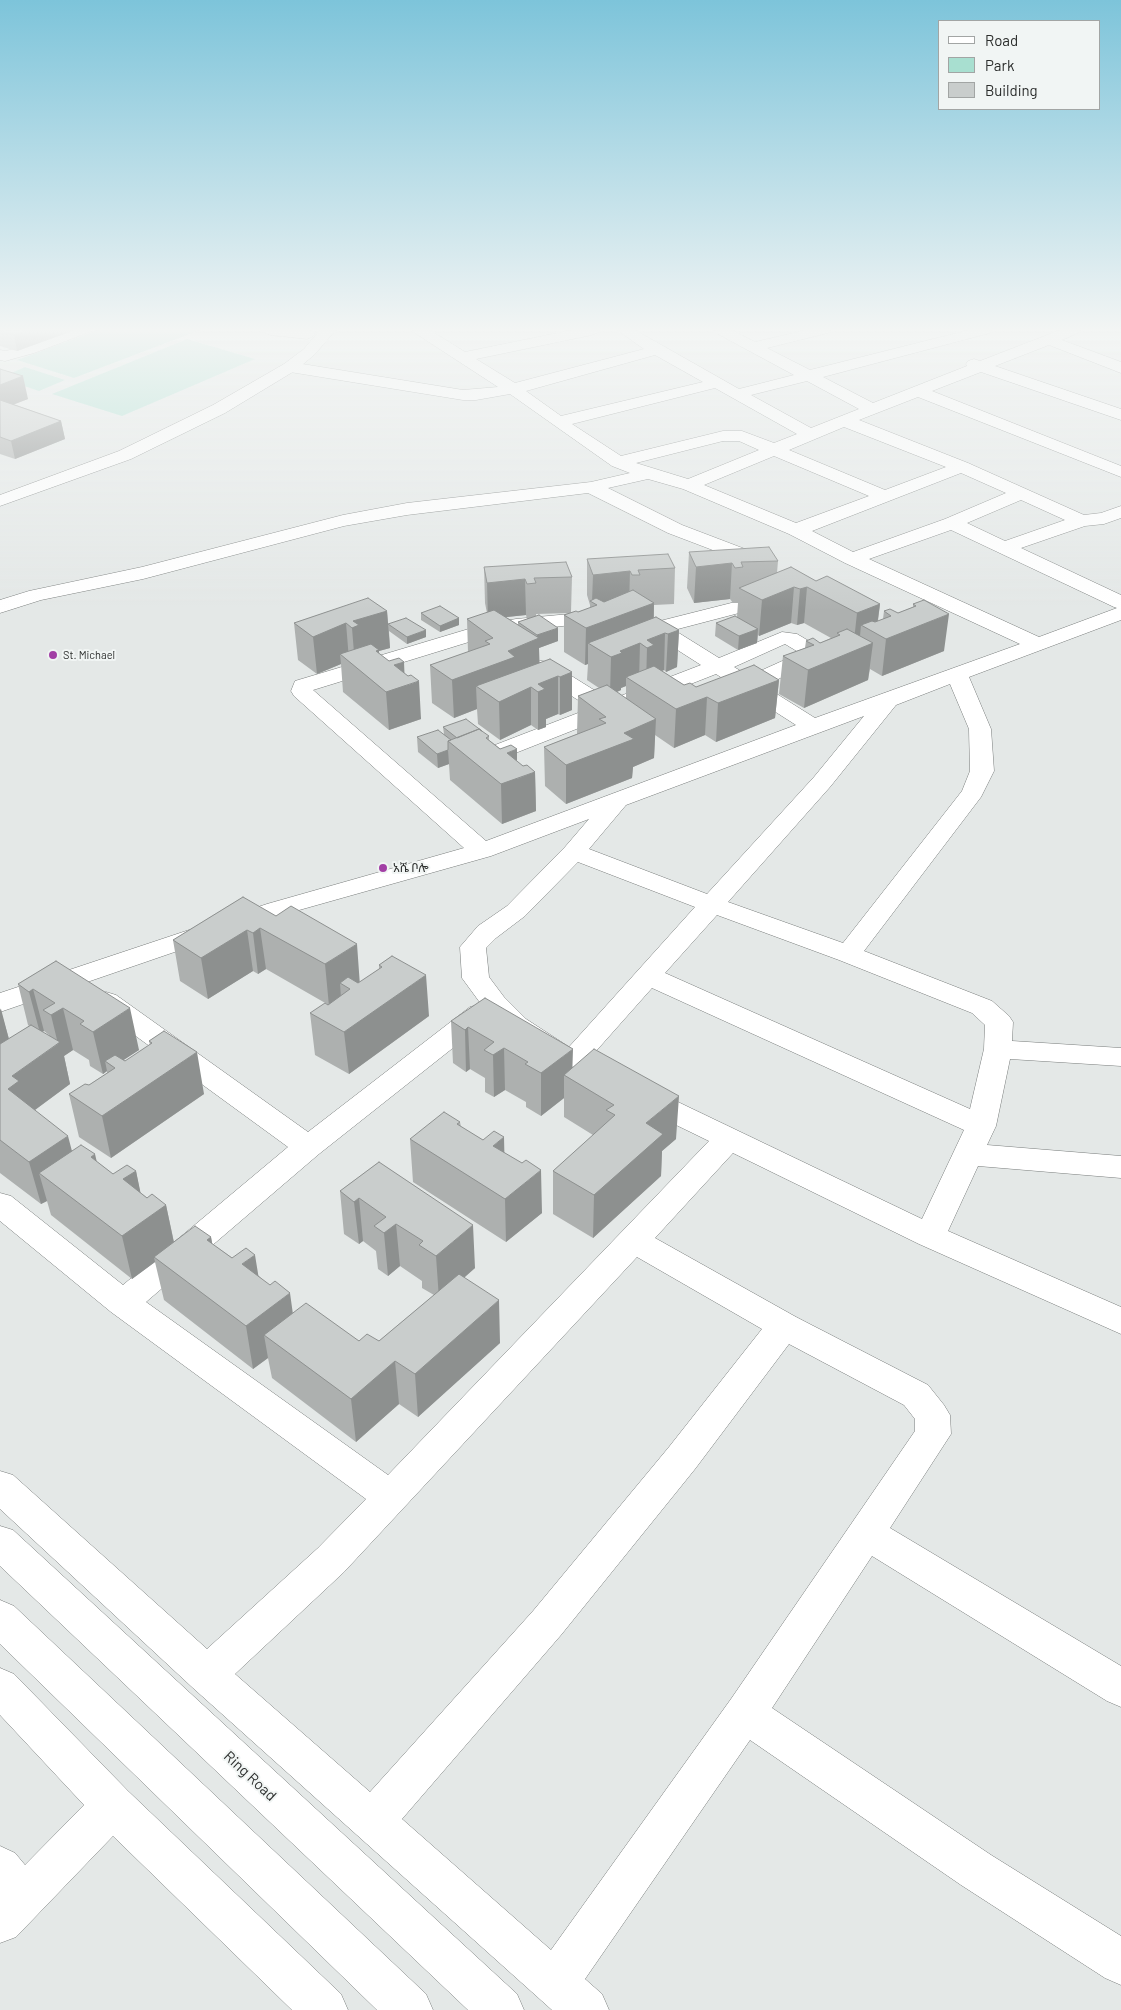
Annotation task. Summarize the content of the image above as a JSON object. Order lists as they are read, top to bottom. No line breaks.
{"streets":{"main road":["Ring Road"]},"places":["St. Michael","አሼ ቦሎ"],"legend":["Road","Park","Building"]}
